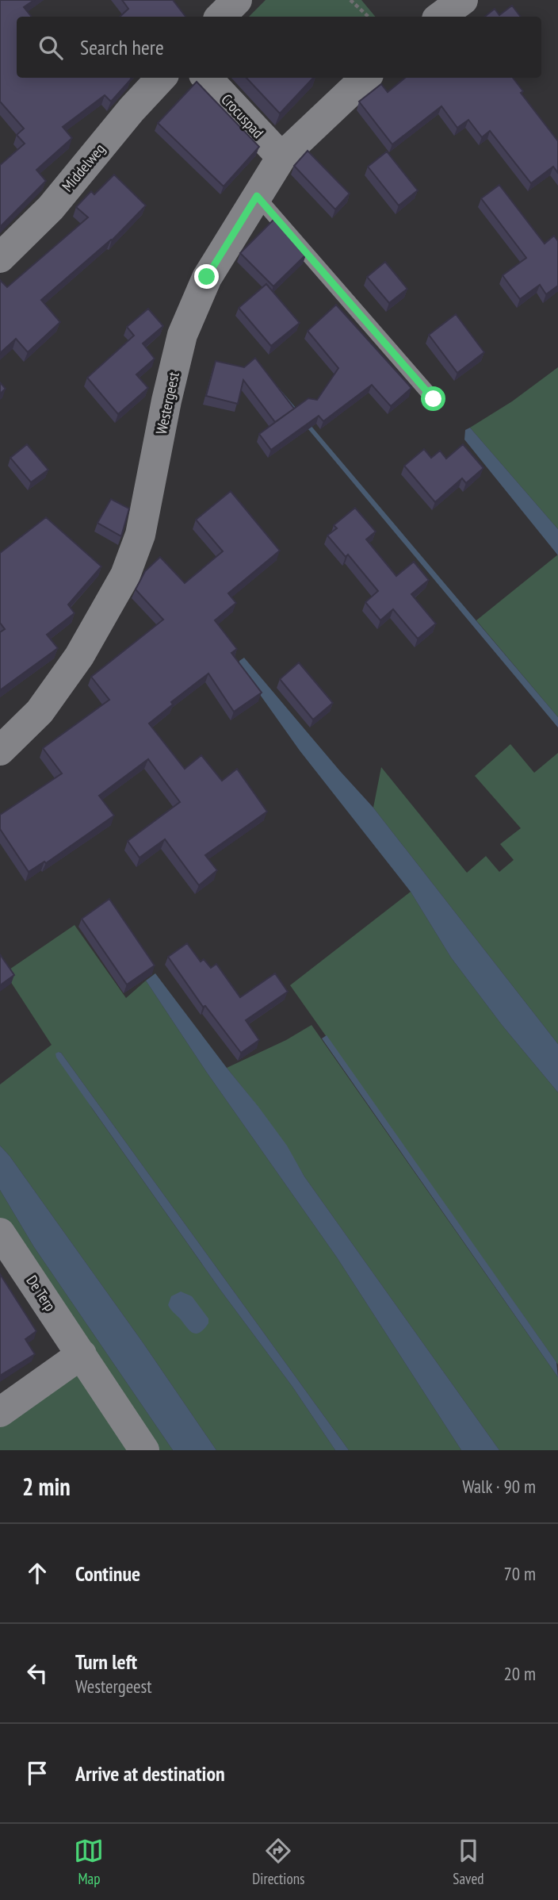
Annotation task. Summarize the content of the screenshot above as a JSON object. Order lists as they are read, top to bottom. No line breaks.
{"streets":{"street":["Crocuspad","Middelweg","Westergeest","De Terp"]},"crossings":[["Crocuspad","Westergeest"]],"page":{"search":"Search here","heading":["2 min","Walk · 90 m"],"list":[["Continue","70 m"],["Turn left","Westergeest","20 m"],"Arrive at destination"],"nav":["Map","Directions","Saved"]}}
